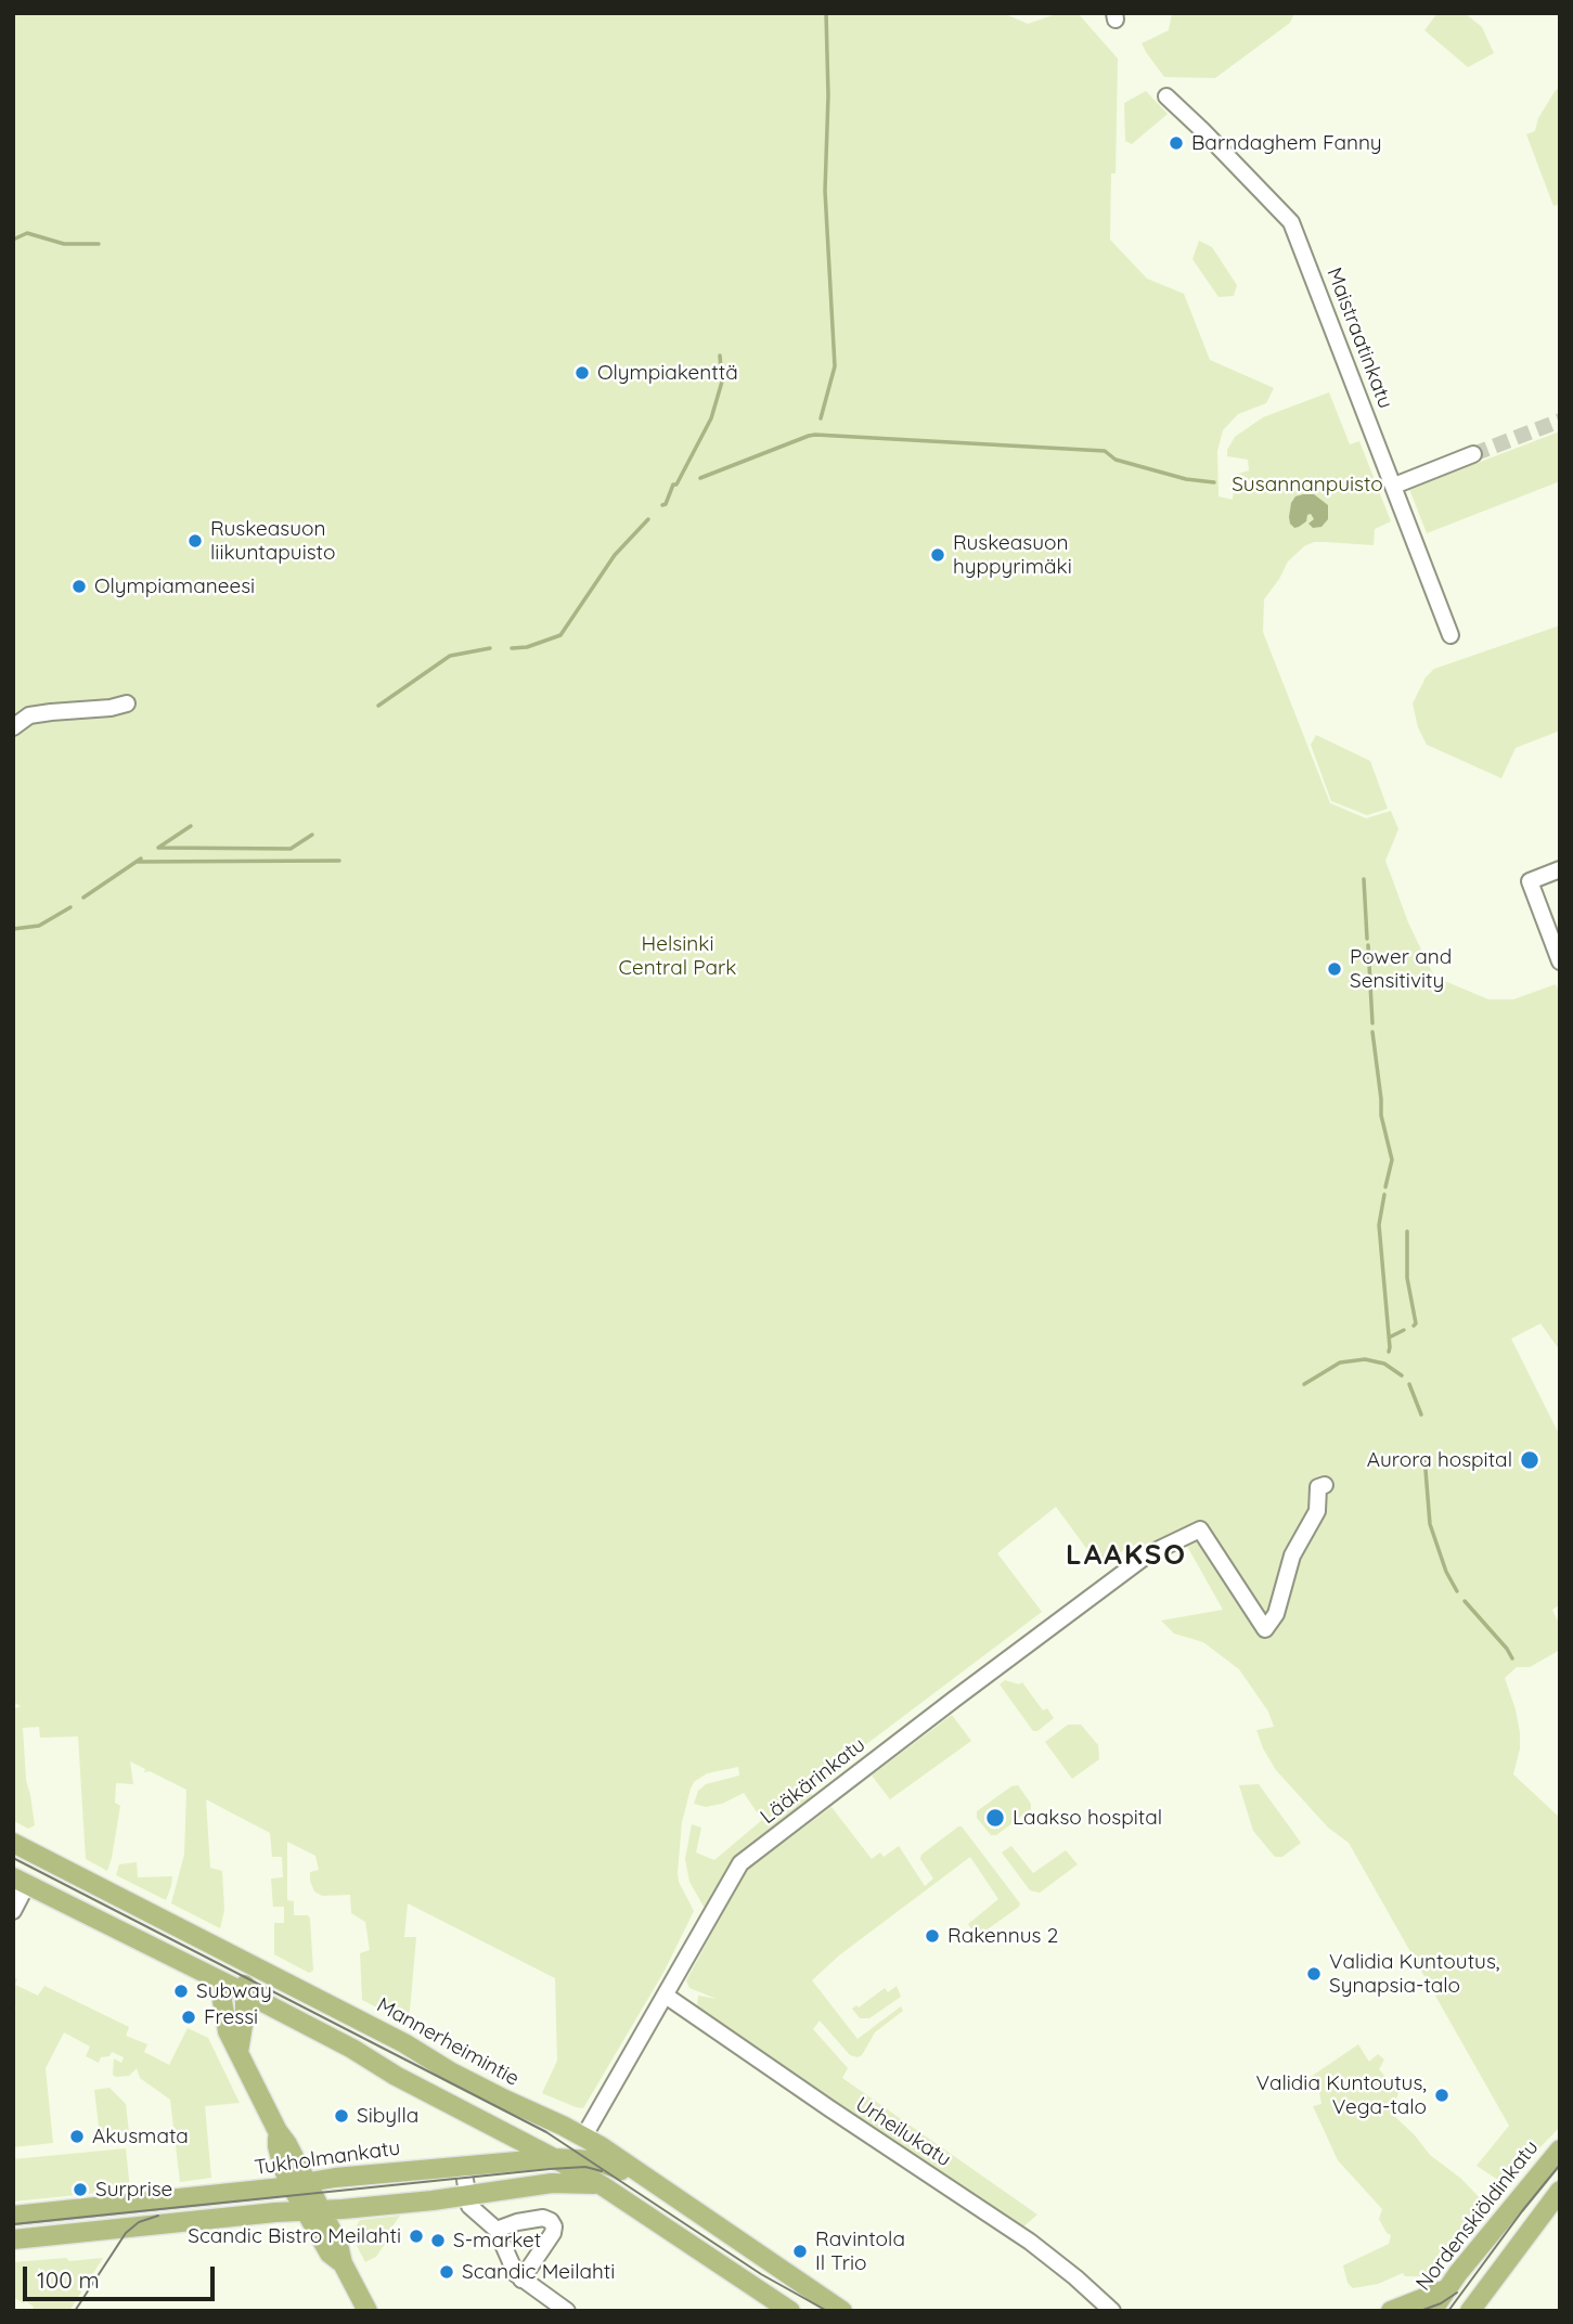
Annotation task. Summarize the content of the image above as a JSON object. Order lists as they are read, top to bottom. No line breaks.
{"streets":{"main road":["Mannerheimintie","Tukholmankatu","Nordenskiöldinkatu"],"street":["Maistraatinkatu","Lääkärinkatu","Urheilukatu"]},"crossings":[["Lääkärinkatu","Mannerheimintie"],["Lääkärinkatu","Urheilukatu"],["Mannerheimintie","Tukholmankatu"]],"districts":["LAAKSO"],"parks":["Susannanpuisto","Helsinki Central Park"],"places":["Barndaghem Fanny","Olympiakenttä","Ruskeasuon liikuntapuisto","Ruskeasuon hyppyrimäki","Olympiamaneesi","Power and Sensitivity","Aurora hospital","Laakso hospital","Rakennus 2","Validia Kuntoutus, Synapsia-talo","Subway","Fressi","Validia Kuntoutus, Vega-talo","Sibylla","Akusmata","Surprise","Scandic Bistro Meilahti","S-market","Ravintola Il Trio","Scandic Meilahti"],"scale_bar":"100 m"}
